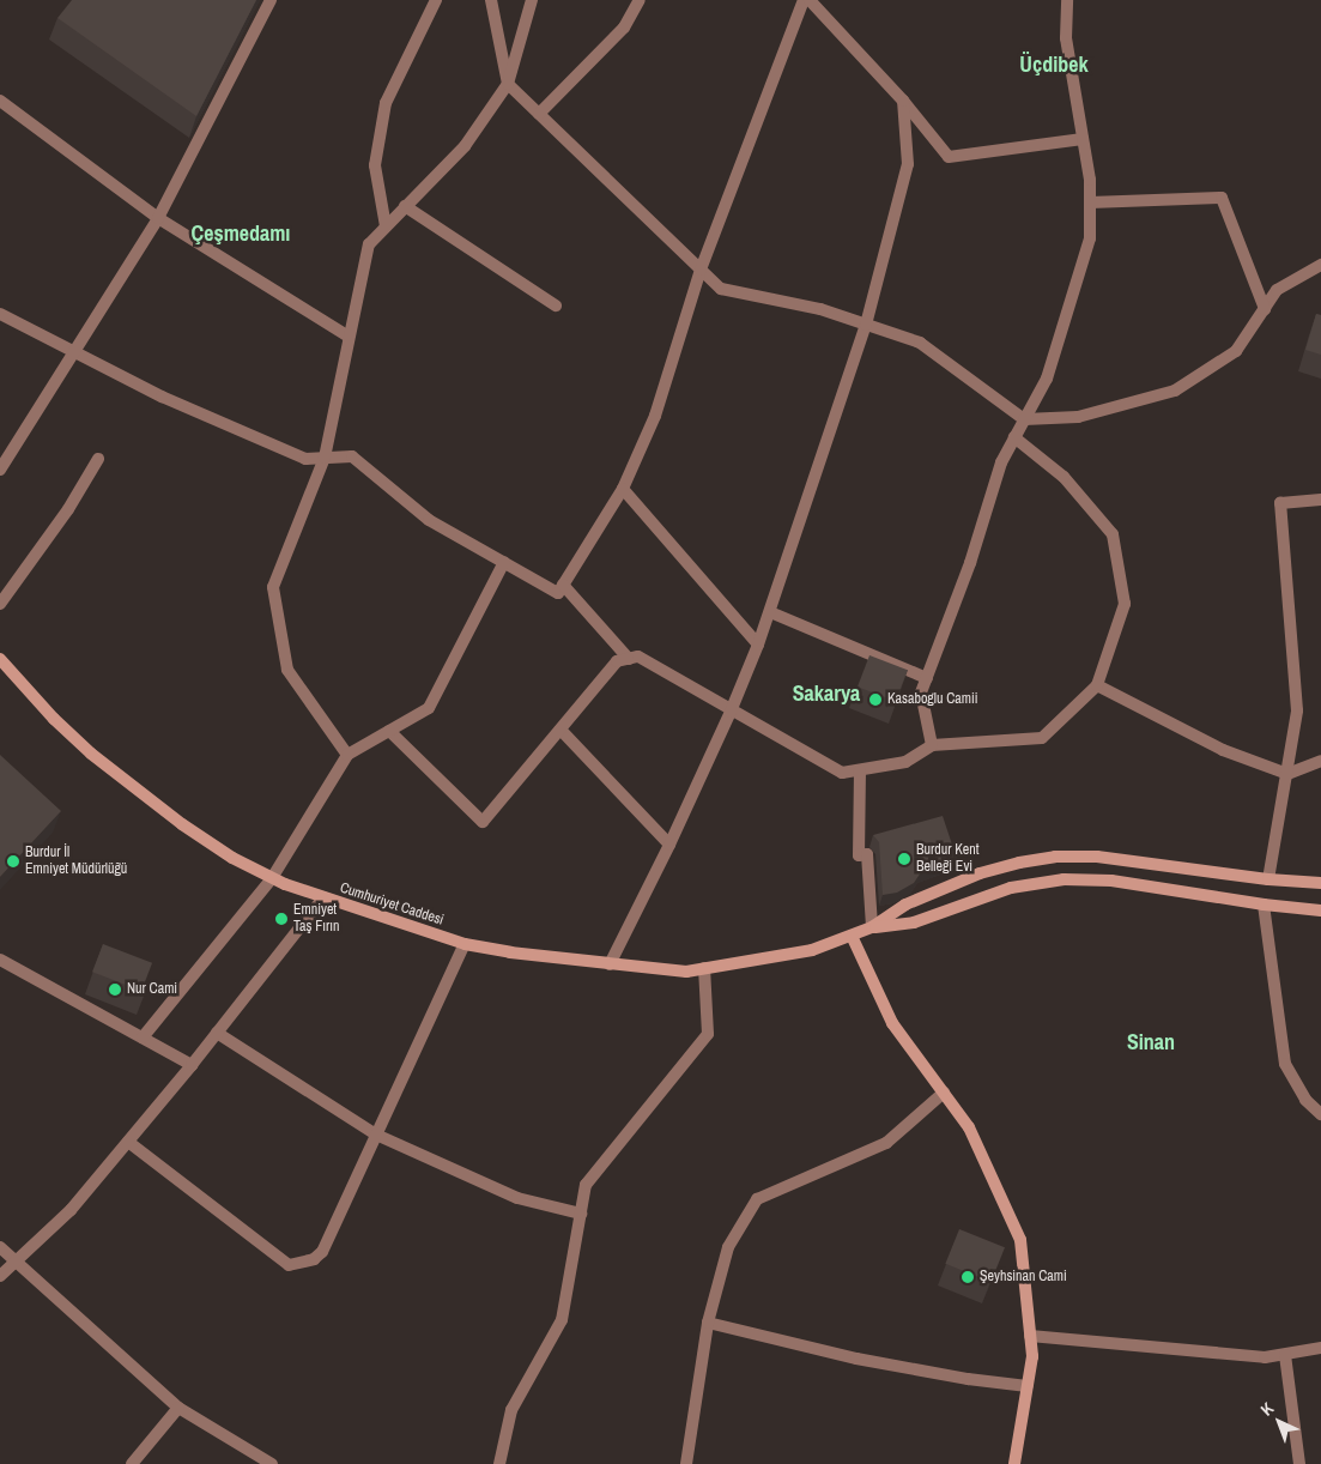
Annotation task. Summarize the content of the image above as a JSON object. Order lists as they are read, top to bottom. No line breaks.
{"streets":{"main road":["Cumhuriyet Caddesi"]},"districts":["Üçdibek","Çeşmedamı","Sakarya","Sinan"],"places":["Kasaboglu Camii","Burdur Kent Belleği Evi","Burdur İl Emniyet Müdürlüğü","Emniyet Taş Fırın","Nur Cami","Şeyhsinan Cami"],"north":"top left"}
